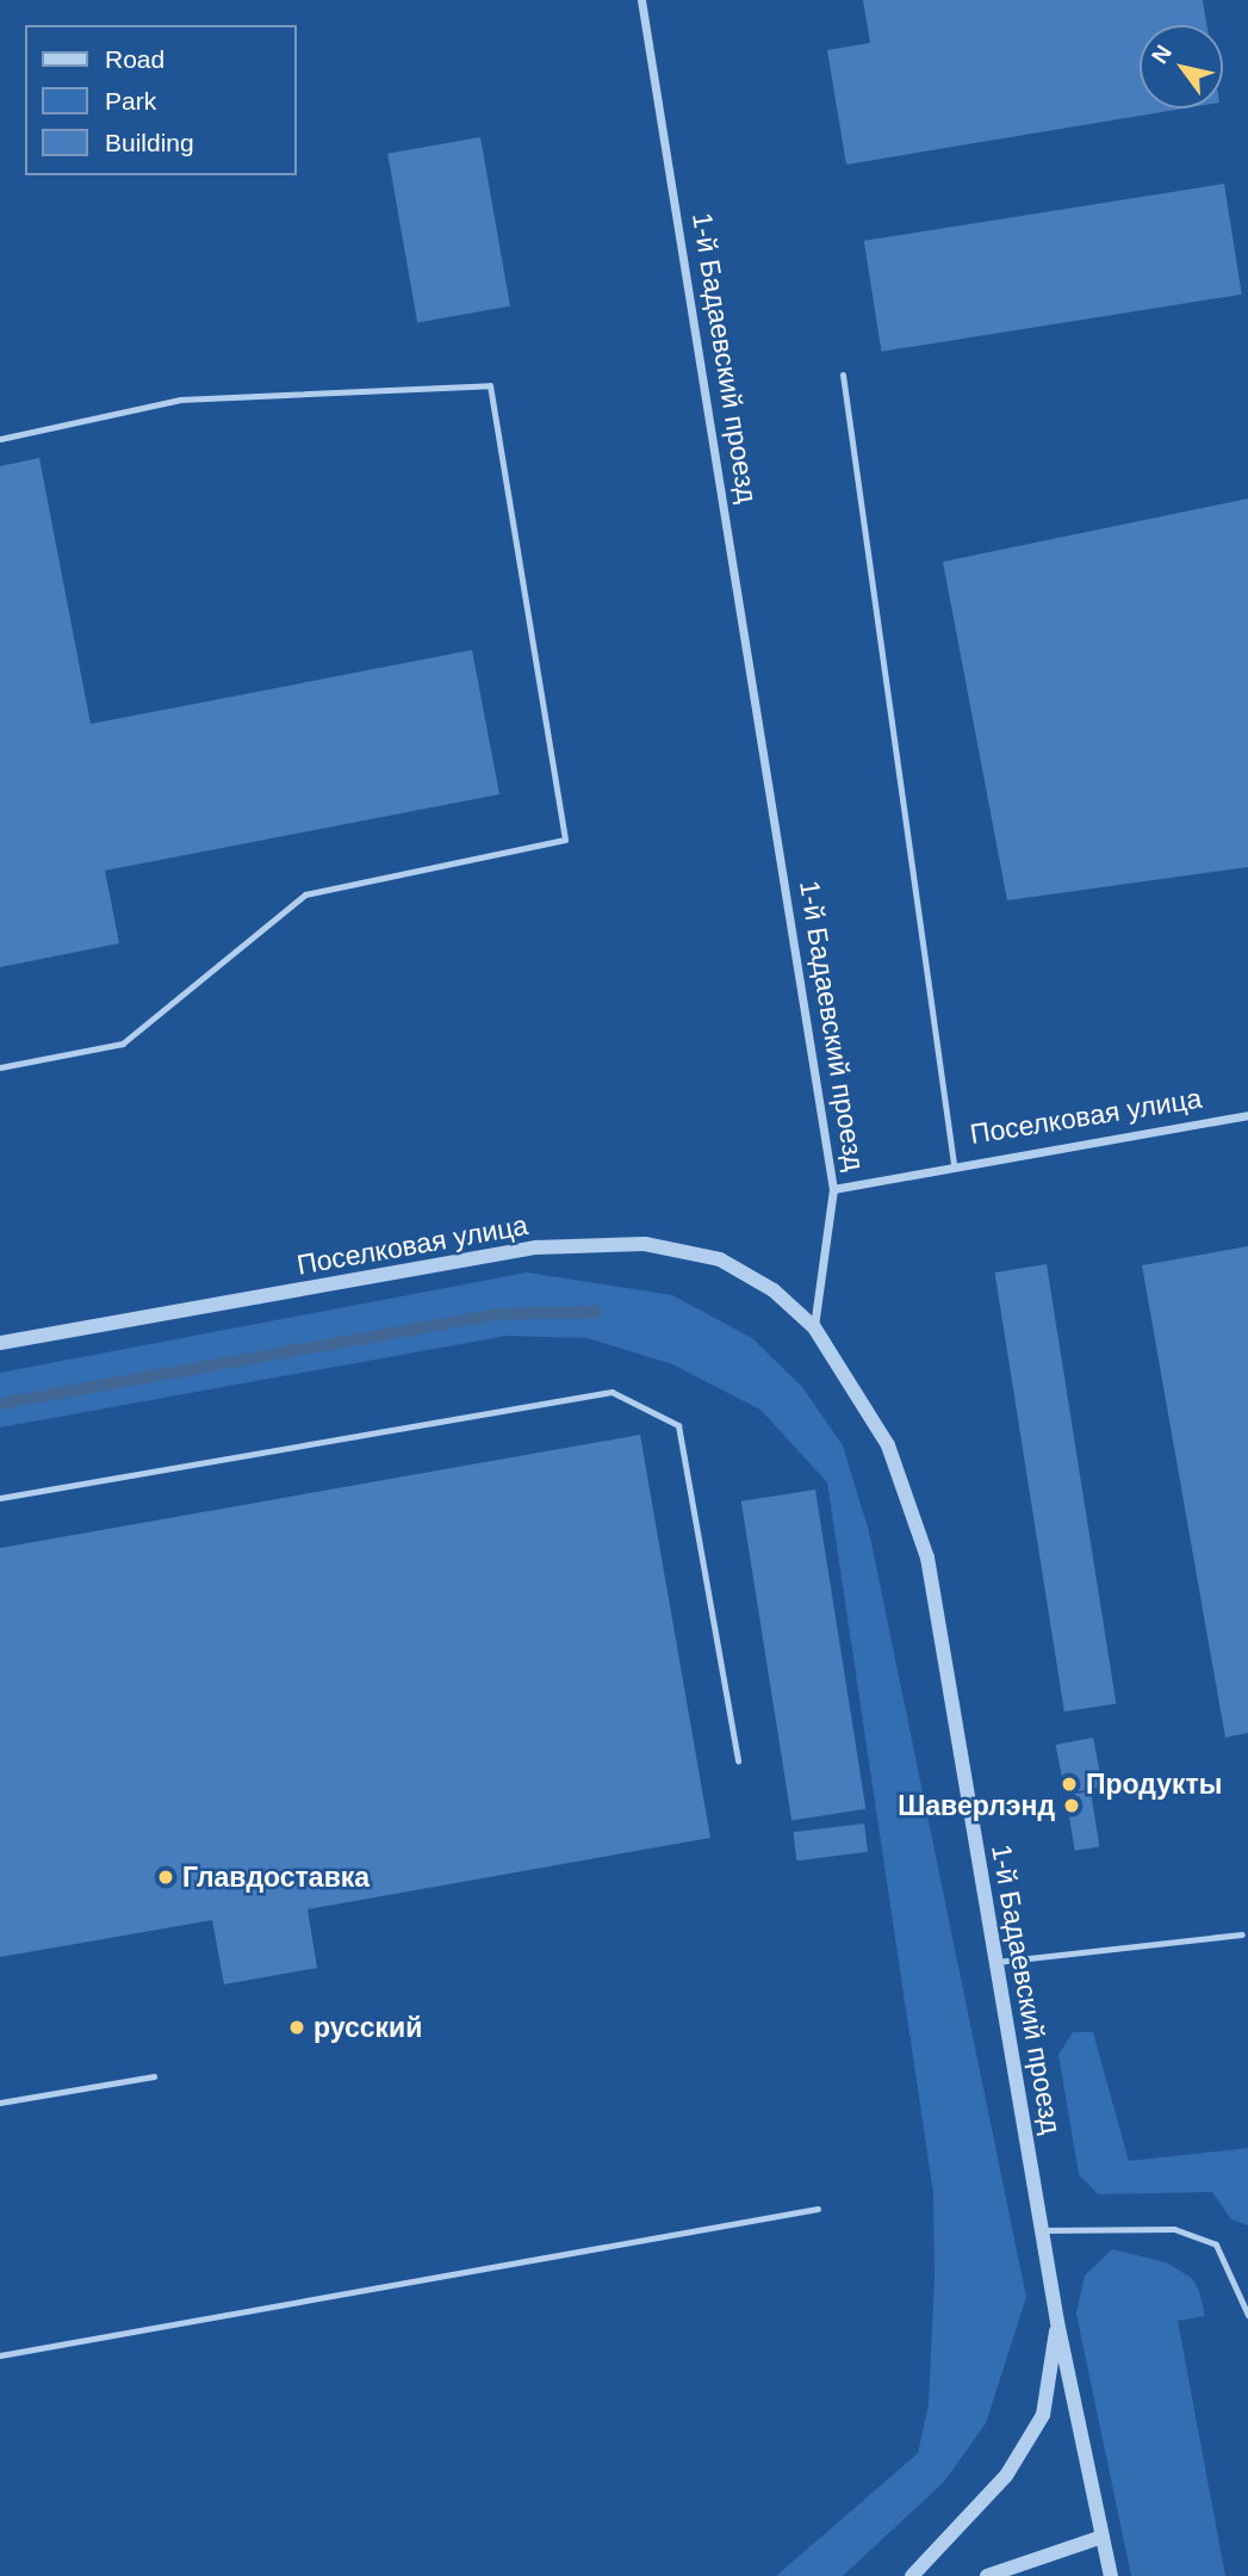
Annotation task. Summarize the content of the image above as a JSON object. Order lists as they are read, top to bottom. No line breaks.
{"streets":{"street":["1-й Бадаевский проезд","Поселковая улица"]},"crossings":[["1-й Бадаевский проезд","Поселковая улица"]],"places":["Продукты","Шаверлэнд","Главдоставка","русский"],"legend":["Road","Park","Building"],"north":"top left"}
